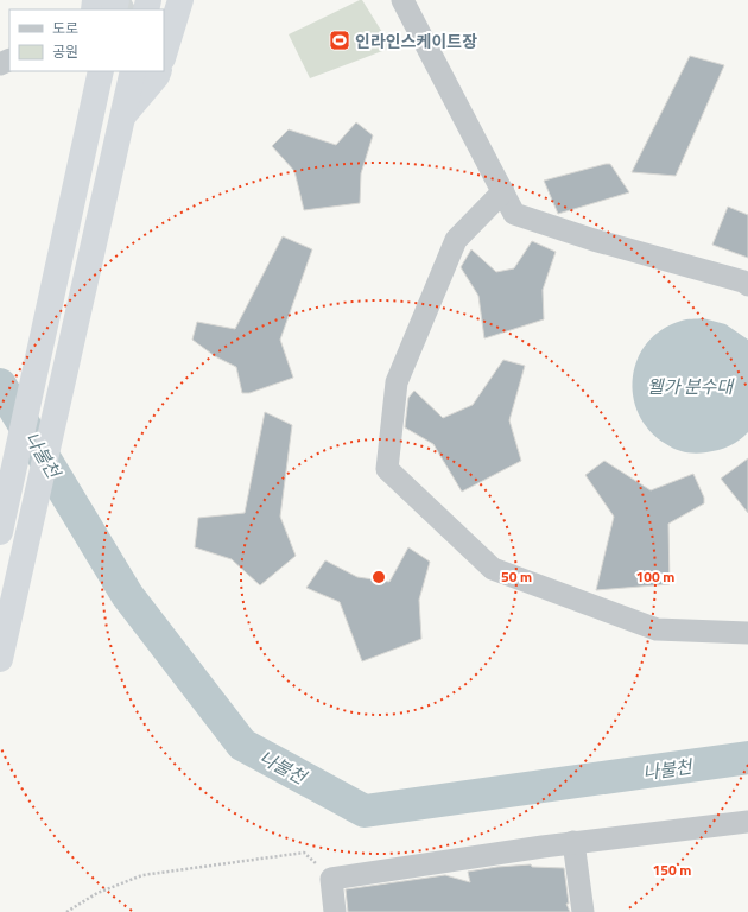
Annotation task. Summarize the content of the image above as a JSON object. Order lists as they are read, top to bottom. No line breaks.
{"water":["웰가 분수대","나불천"],"places":{"sports":["인라인스케이트장"]},"legend":["도로","공원"],"rings":["50 m","100 m","150 m"]}
